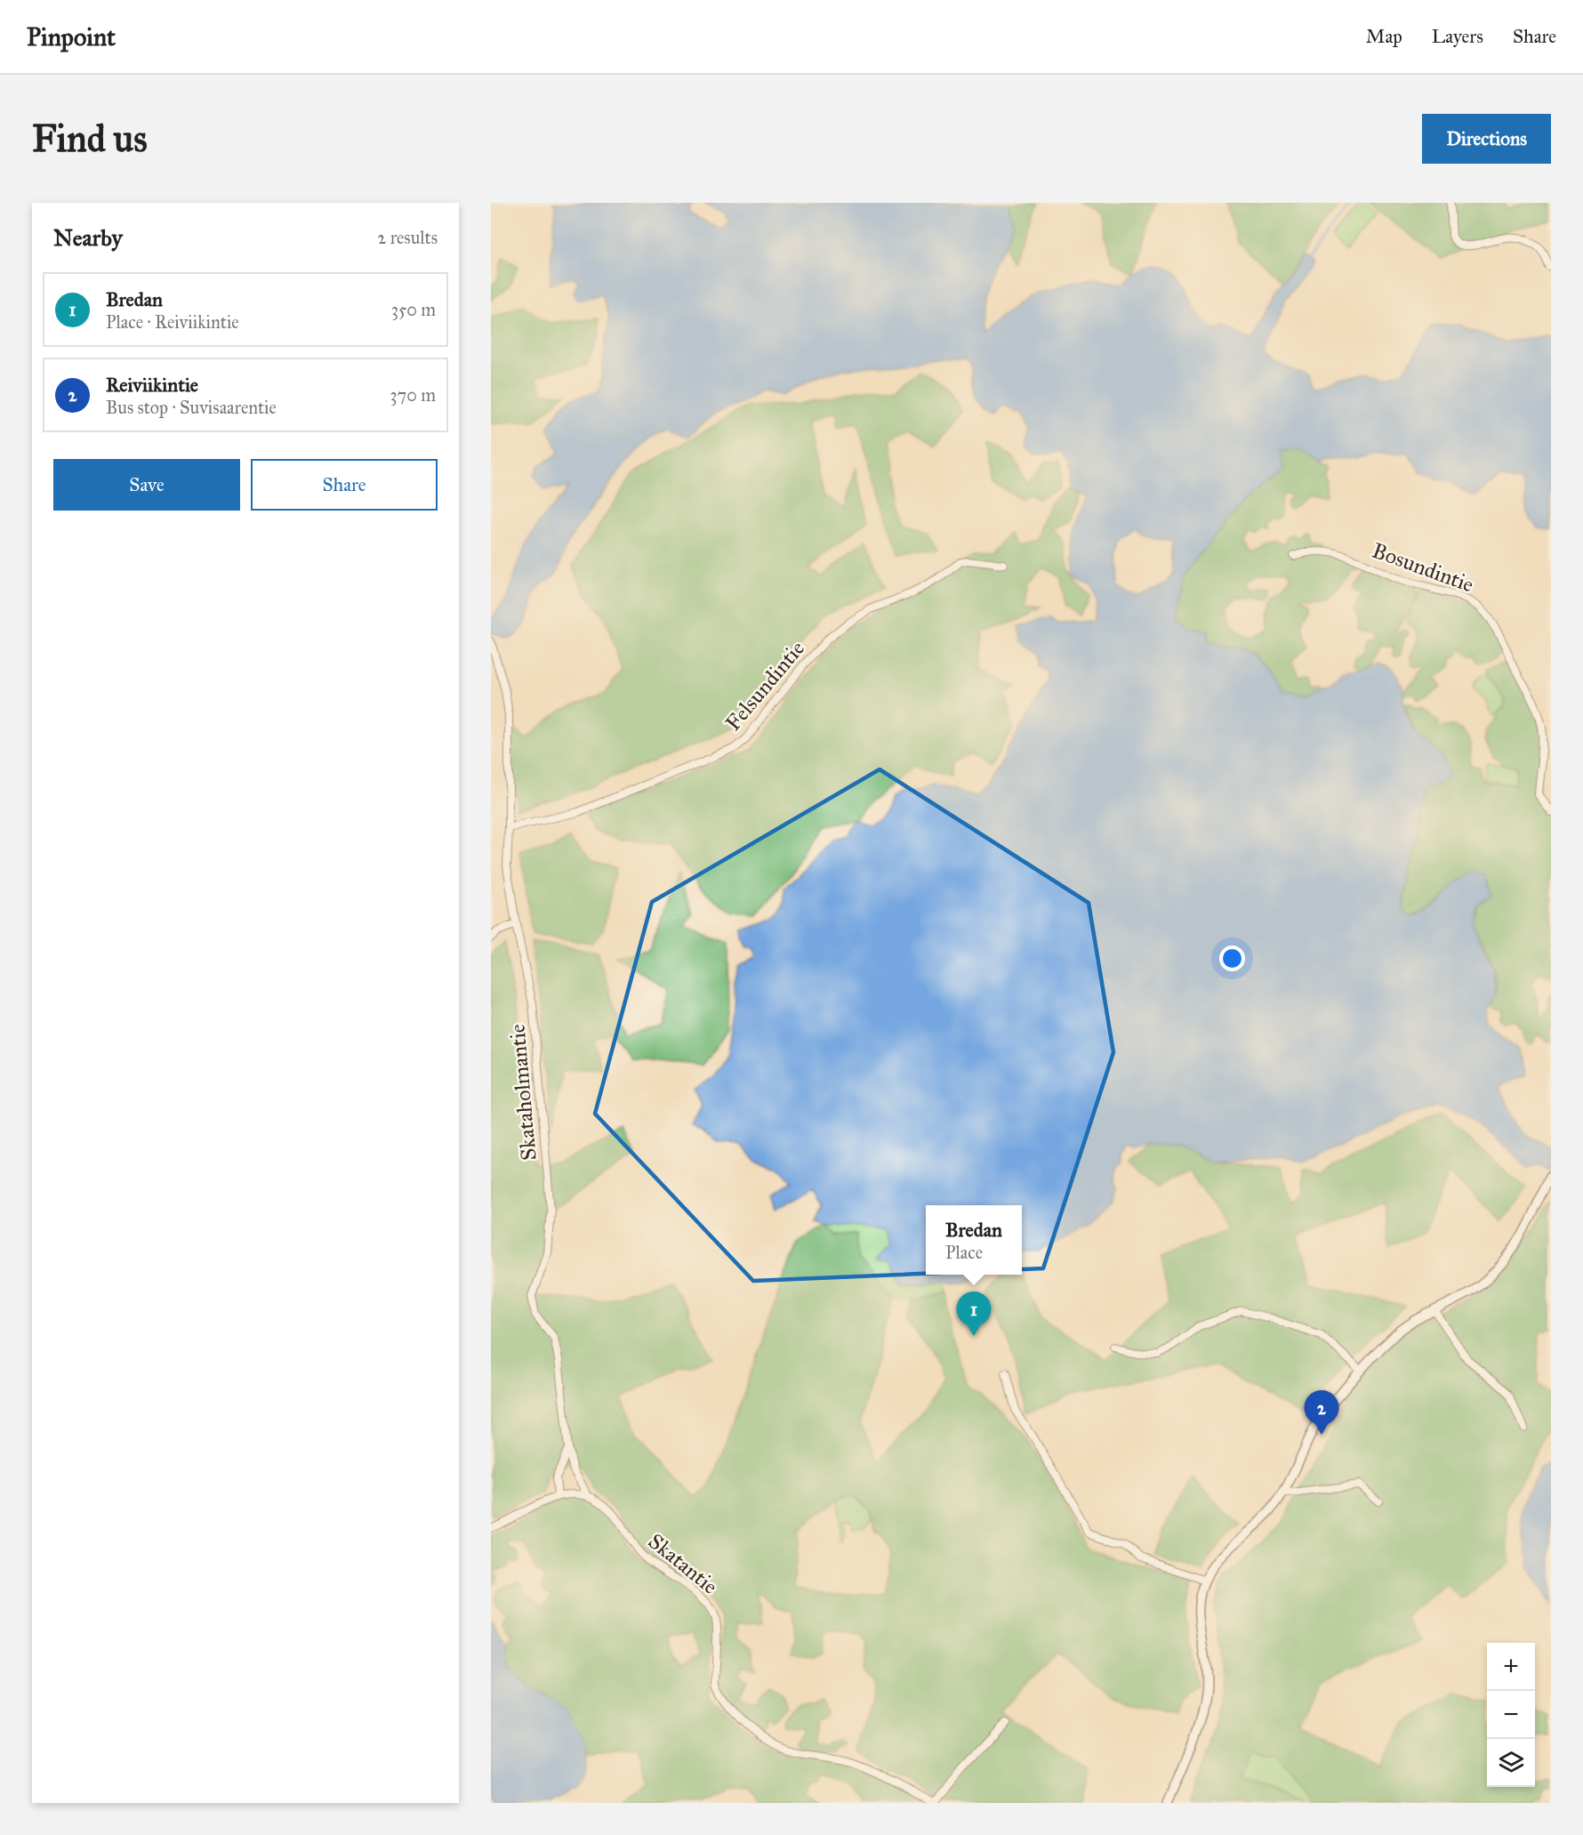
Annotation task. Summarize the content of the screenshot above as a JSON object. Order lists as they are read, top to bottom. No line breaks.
{"streets":{"street":["Bosundintie","Felsundintie","Skataholmantie","Skatantie"]},"crossings":[["Felsundintie","Skataholmantie"],["Skataholmantie","Skatantie"]],"page":{"header":"Pinpoint","nav":["Map","Layers","Share"],"buttons":["Directions",["Save","Share"]],"title":"Find us","heading":["Nearby","2 results"],"list":[{"mark":"1","name":"Bredan","note":"Place · Reiviikintie","value":"350 m"},{"mark":"2","name":"Reiviikintie","note":"Bus stop · Suvisaarentie","value":"370 m"}],"popup":["Bredan","Place"],"pins":["1","2"],"map_buttons":["+","−"]}}
